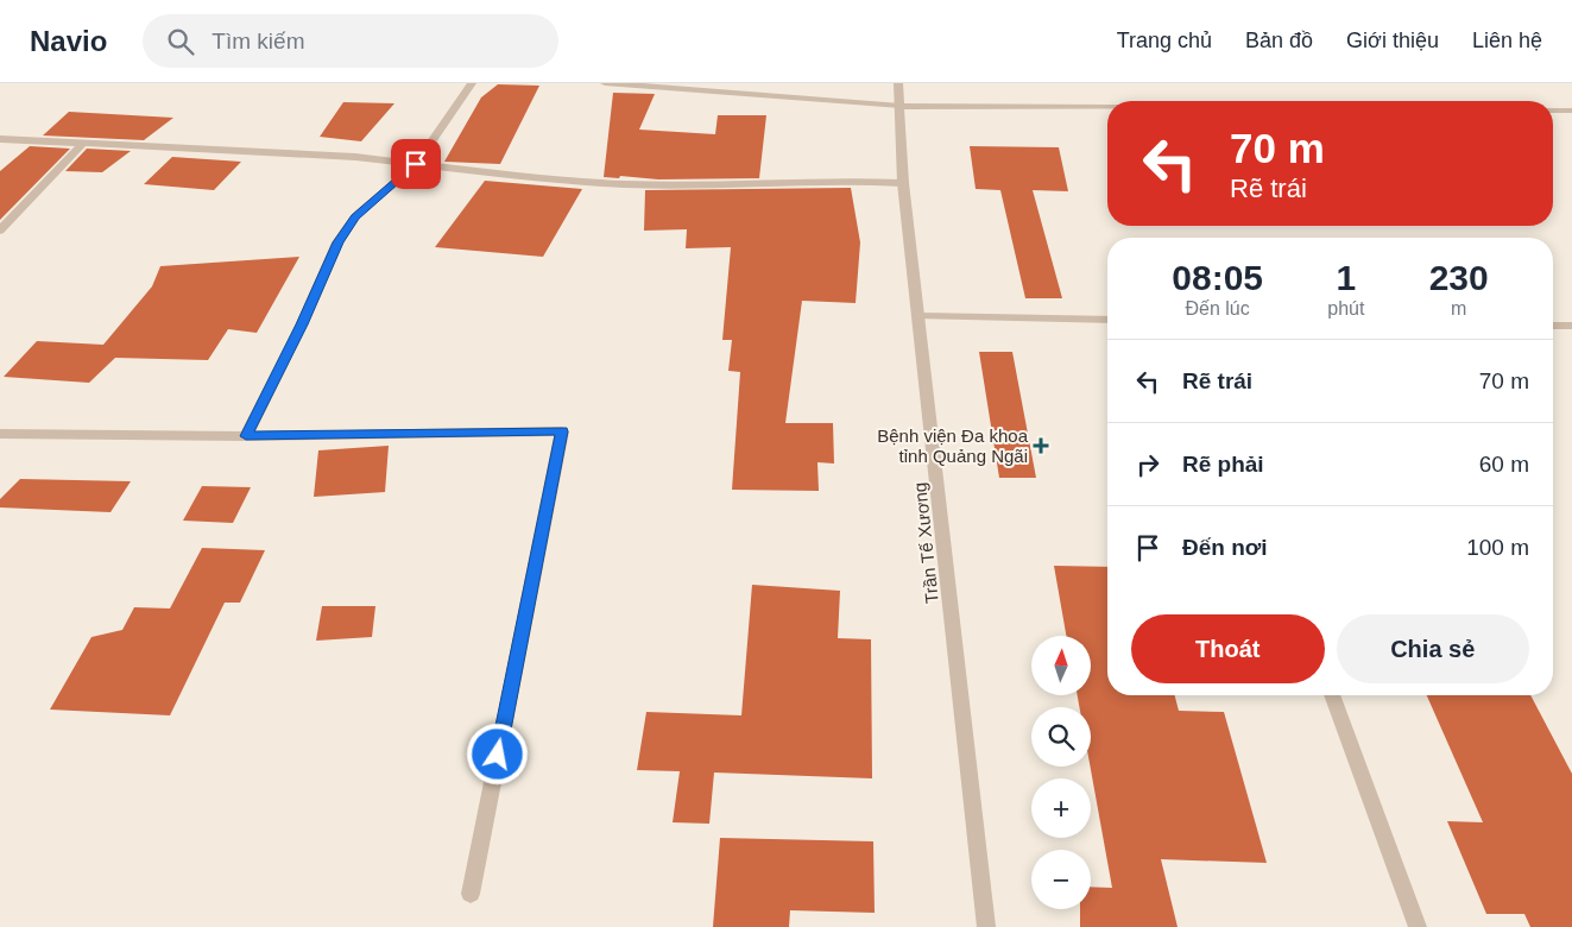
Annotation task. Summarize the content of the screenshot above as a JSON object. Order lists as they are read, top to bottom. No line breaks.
{"streets":{"street":["Trần Tế Xương"]},"places":{"health":["Bệnh viện Đa khoa tỉnh Quảng Ngãi"]},"north":"top","page":{"header":"Navio","search":"Tìm kiếm","nav":["Trang chủ","Bản đồ","Giới thiệu","Liên hệ"],"turn":["70 m","Rẽ trái"],"eta":["08:05","Đến lúc","1","phút","230","m"],"list":[{"name":"Rẽ trái","value":"70 m"},{"name":"Rẽ phải","value":"60 m"},{"name":"Đến nơi","value":"100 m"}],"buttons":["Thoát","Chia sẻ"],"map_buttons":["+","−"]}}
